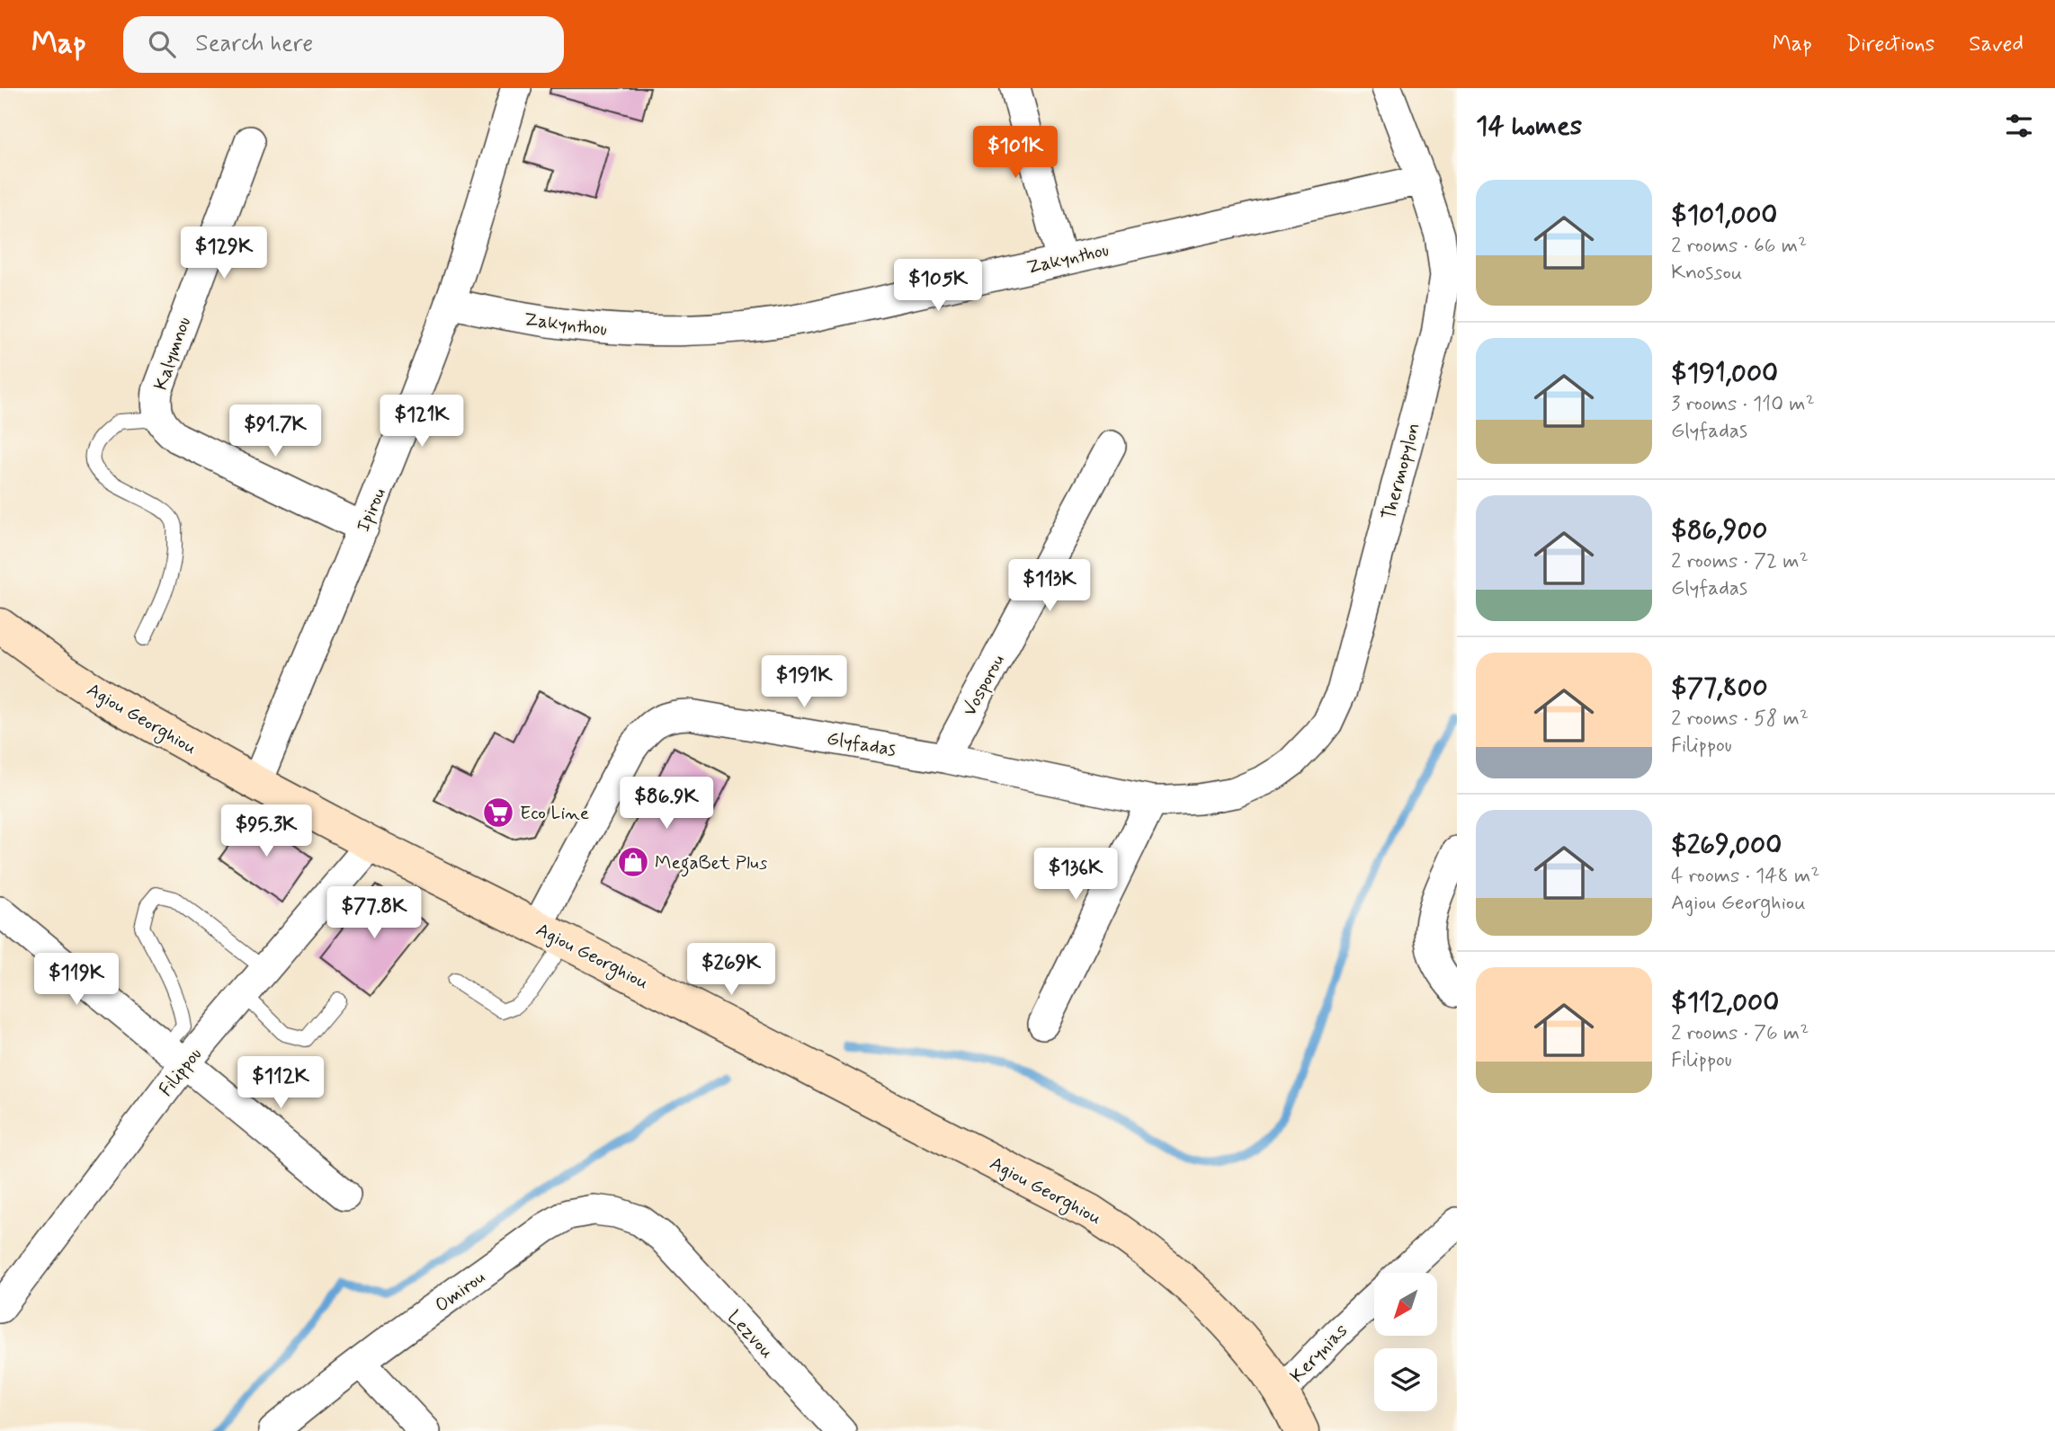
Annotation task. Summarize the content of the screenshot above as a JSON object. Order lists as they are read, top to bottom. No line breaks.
{"streets":{"main road":["Agiou Georghiou"],"street":["Zakynthou","Kalymnou","Thermopylon","Ipirou","Vosporou","Glyfadas","Filippou","Omirou","Lezvou","Kerynias"]},"crossings":[["Zakynthou","Thermopylon"],["Zakynthou","Ipirou"],["Kalymnou","Ipirou"],["Thermopylon","Glyfadas"],["Ipirou","Agiou Georghiou"],["Vosporou","Glyfadas"],["Agiou Georghiou","Glyfadas"],["Agiou Georghiou","Filippou"],["Agiou Georghiou","Kerynias"],["Omirou","Lezvou"]],"places":{"supermarket":["Eco Line"],"shop":["MegaBet Plus"]},"north":"bottom left","page":{"header":"Map","search":"Search here","nav":["Map","Directions","Saved"],"heading":"14 homes","price":["$101K","$129K","$105K","$121K","$91.7K","$113K","$191K","$86.9K","$95.3K","$136K","$77.8K","$269K","$119K","$112K"],"list":[{"name":"$101,000","note":"2 rooms · 66 m² · Knossou"},{"name":"$191,000","note":"3 rooms · 110 m² · Glyfadas"},{"name":"$86,900","note":"2 rooms · 72 m² · Glyfadas"},{"name":"$77,800","note":"2 rooms · 58 m² · Filippou"},{"name":"$269,000","note":"4 rooms · 148 m² · Agiou Georghiou"},{"name":"$112,000","note":"2 rooms · 76 m² · Filippou"}]}}
